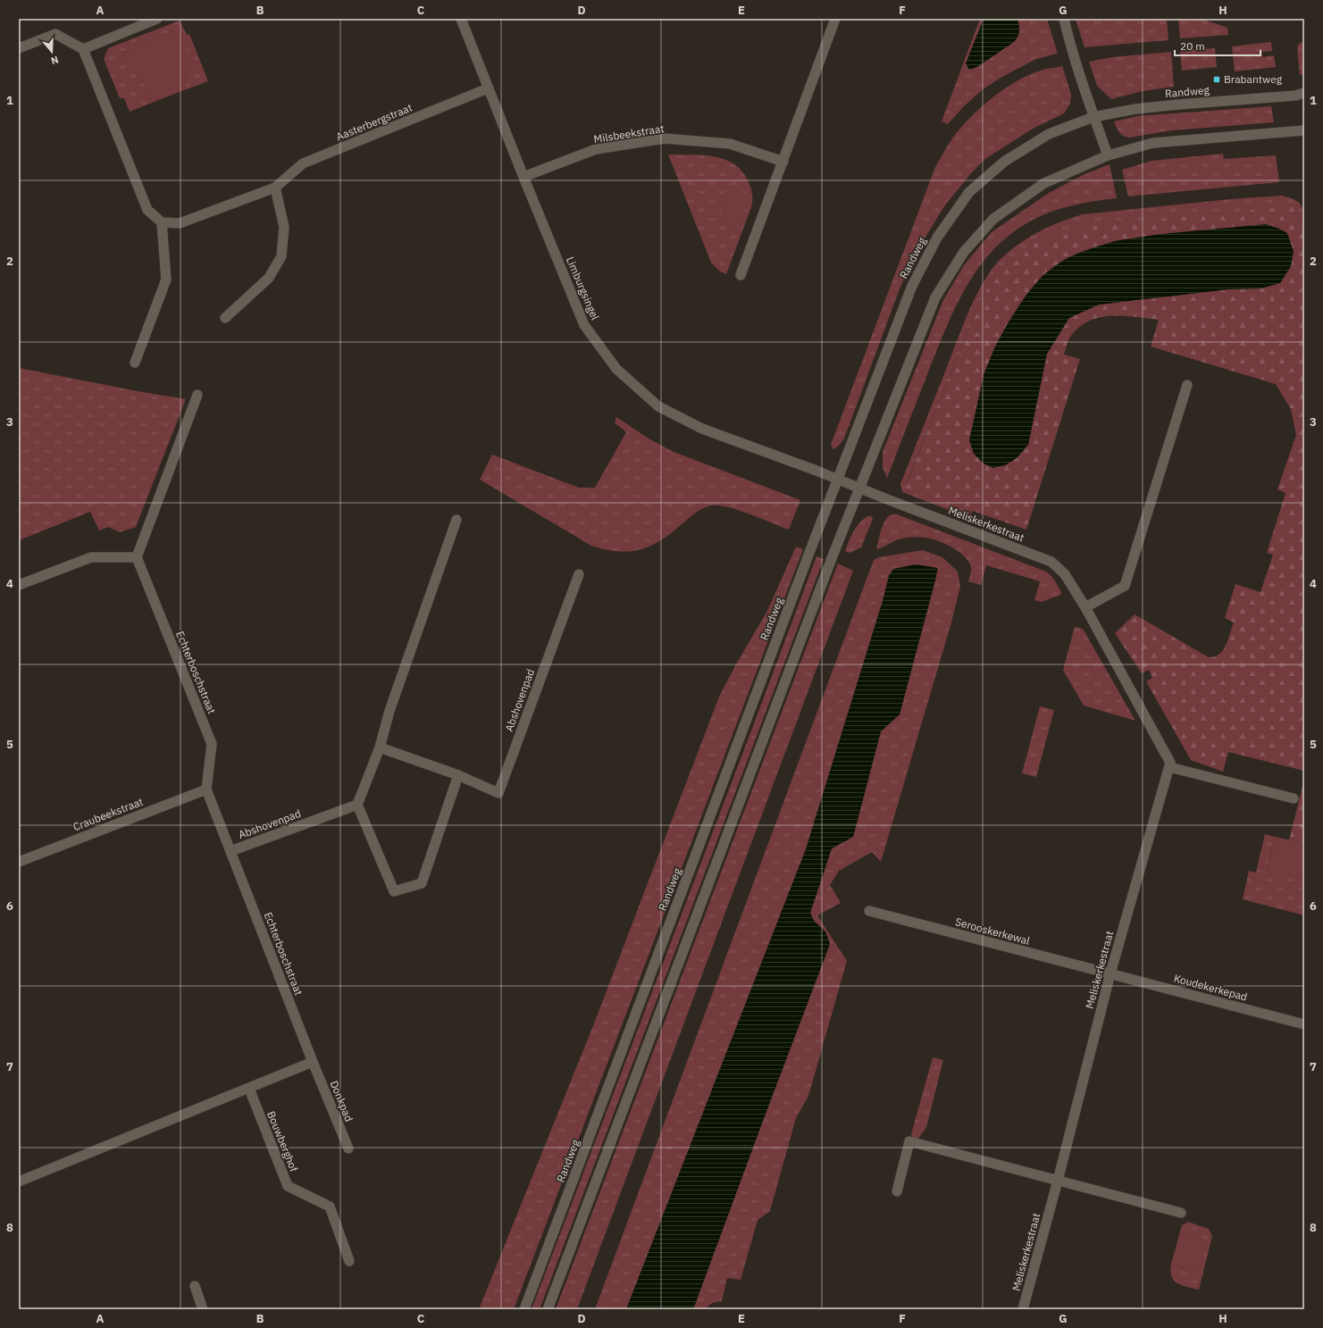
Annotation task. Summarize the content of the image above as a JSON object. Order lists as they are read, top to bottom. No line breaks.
{"streets":{"street":["Randweg","Aasterbergstraat","Milsbeekstraat","Limburgsingel","Meliskerkestraat","Echterboschstraat","Abshovenpad","Craubeekstraat","Serooskerkewal","Koudekerkepad","Donkpad","Bouwberghof"]},"crossings":[["Randweg","Limburgsingel"],["Aasterbergstraat","Limburgsingel"],["Milsbeekstraat","Limburgsingel"],["Meliskerkestraat","Serooskerkewal"],["Meliskerkestraat","Koudekerkepad"],["Echterboschstraat","Abshovenpad"],["Echterboschstraat","Craubeekstraat"],["Echterboschstraat","Donkpad"],["Serooskerkewal","Koudekerkepad"]],"places":{"transit":["Brabantweg"]},"scale_bar":"20 m","north":"bottom","grid":{"columns":["A","B","C","D","E","F","G","H"],"rows":["1","2","3","4","5","6","7","8"]}}
